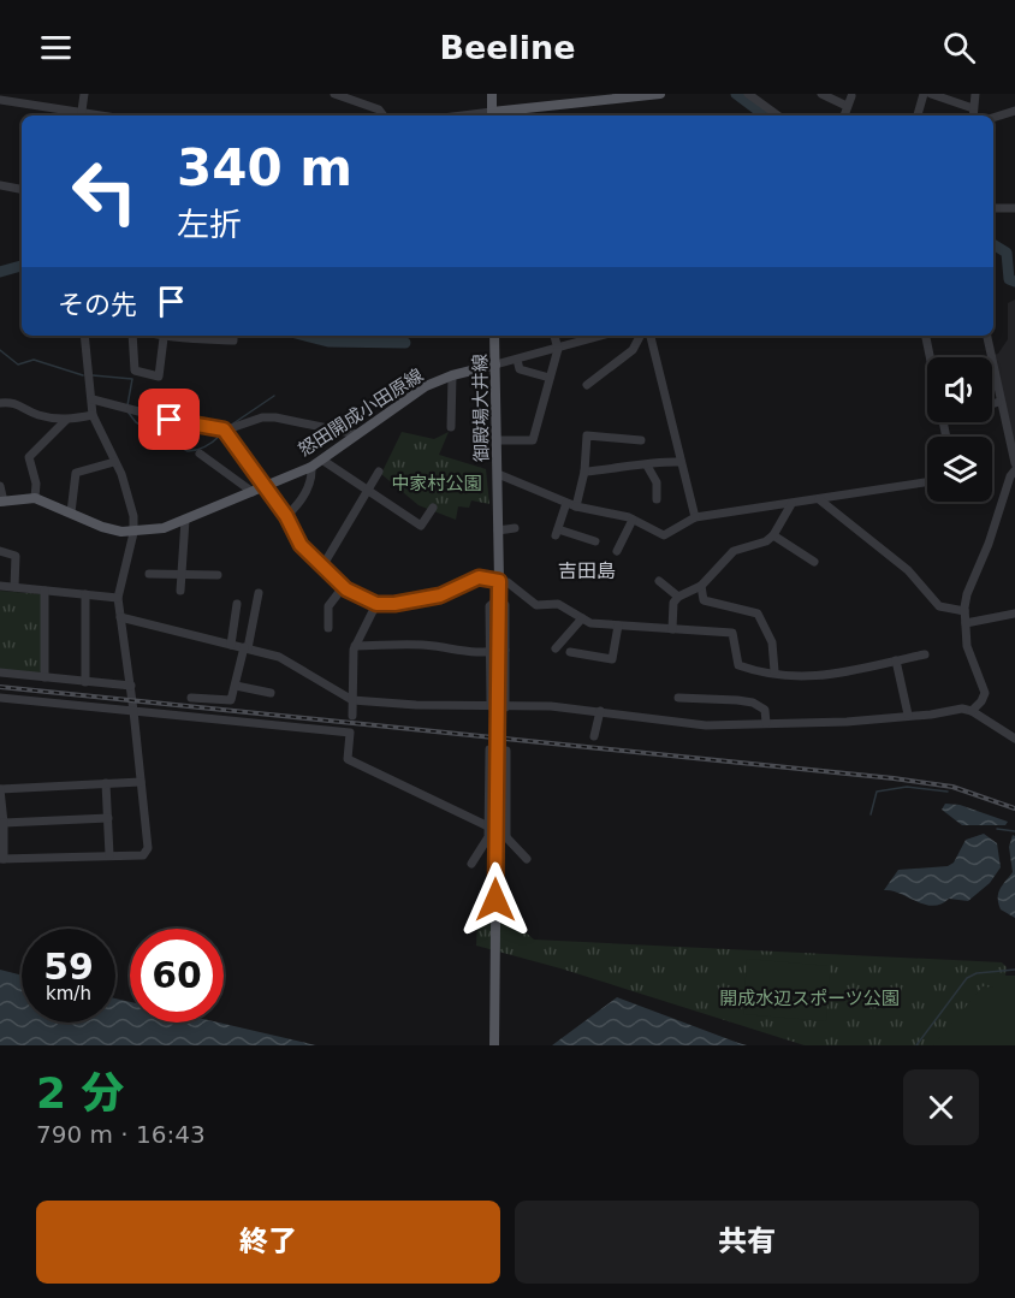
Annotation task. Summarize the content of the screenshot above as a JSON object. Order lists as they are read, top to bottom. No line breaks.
{"streets":{"main road":["御殿場大井線","怒田開成小田原線"]},"crossings":[["御殿場大井線","怒田開成小田原線"]],"districts":["吉田島"],"parks":["中家村公園","開成水辺スポーツ公園"],"page":{"header":"Beeline","turn":["340 m","左折"],"then":"その先","speed":"59 km/h","limit":"60","heading":["2 分","790 m · 16:43"],"buttons":["終了","共有"]}}
